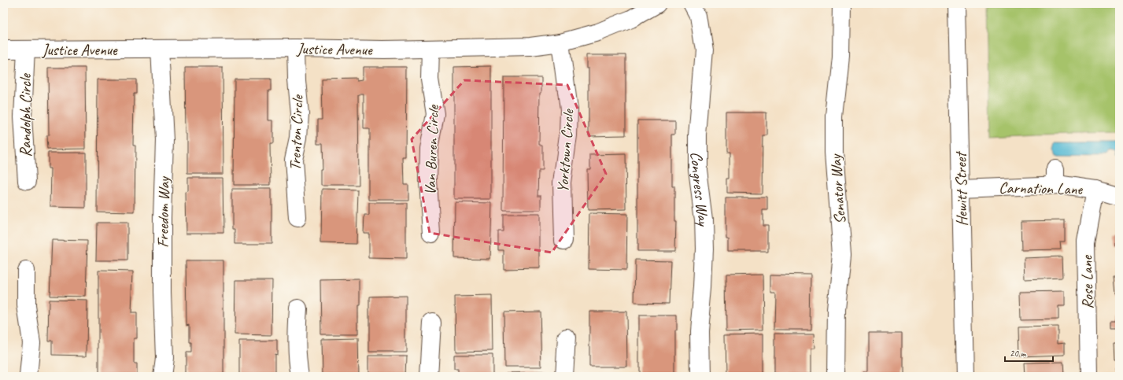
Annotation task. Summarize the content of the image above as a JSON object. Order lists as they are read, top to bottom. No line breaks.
{"streets":{"street":["Justice Avenue","Randolph Circle","Trenton Circle","Van Buren Circle","Yorktown Circle","Carnation Lane","Congress Way","Senator Way","Hewitt Street","Freedom Way","Rose Lane"]},"crossings":[["Justice Avenue","Randolph Circle"],["Justice Avenue","Trenton Circle"],["Justice Avenue","Van Buren Circle"],["Justice Avenue","Yorktown Circle"],["Justice Avenue","Freedom Way"],["Carnation Lane","Hewitt Street"],["Carnation Lane","Rose Lane"]],"scale_bar":"20 m"}
